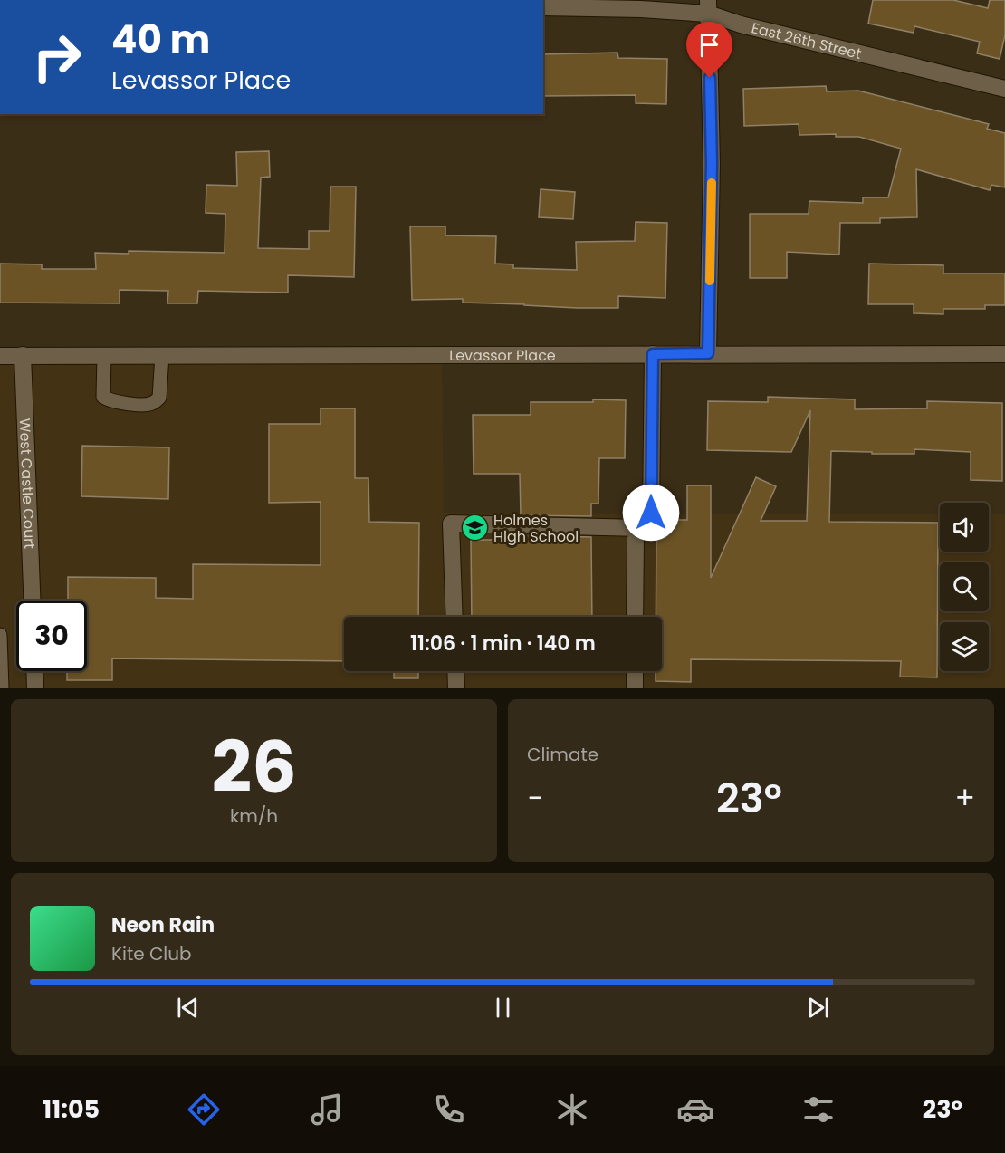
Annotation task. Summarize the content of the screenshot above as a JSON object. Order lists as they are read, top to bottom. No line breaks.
{"streets":{"street":["East 26th Street","Levassor Place","West Castle Court"]},"crossings":[["Levassor Place","West Castle Court"]],"places":{"school or university":["Holmes High School"]},"page":{"turn":["40 m","Levassor Place"],"limit":"30","trip":"11:06 · 1 min · 140 m","tile":[["26","km/h"],"Climate"],"heat":["−","23°","+"],"song":["Neon Rain","Kite Club"],"tabs":["11:05","23°"]}}
